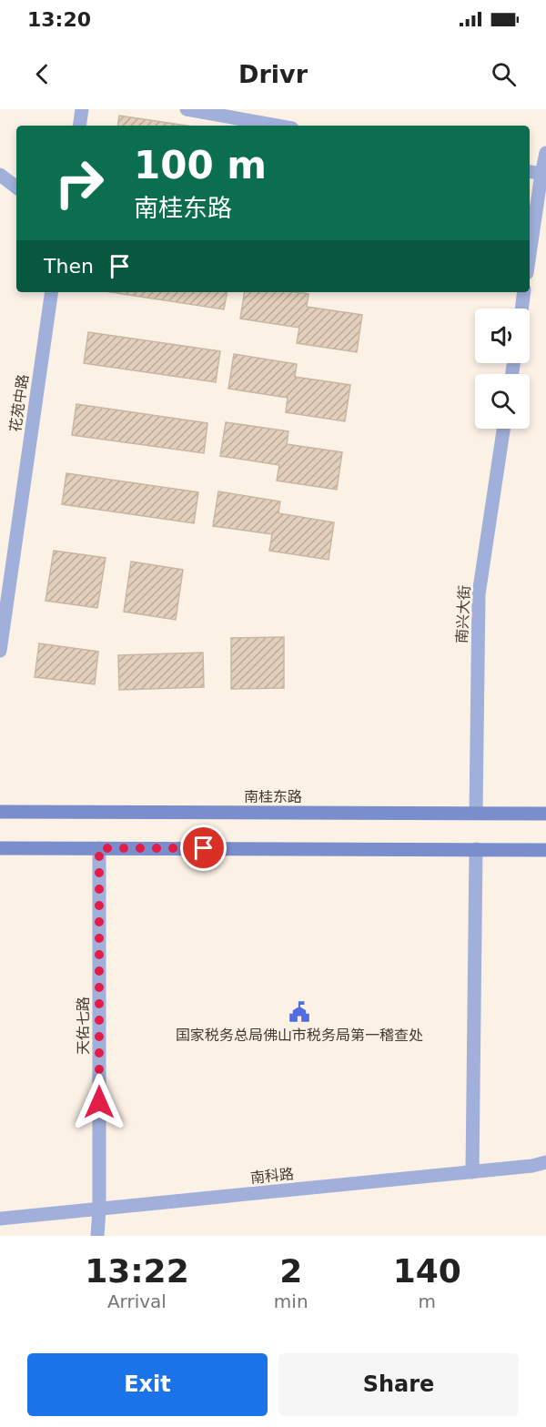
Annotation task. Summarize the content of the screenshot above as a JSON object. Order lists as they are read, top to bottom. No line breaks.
{"streets":{"main road":["南桂东路"],"street":["花苑中路","南兴大街","天佑七路","南科路"]},"crossings":[["南兴大街","南桂东路"],["天佑七路","南科路"]],"places":{"public building":["国家税务总局佛山市税务局第一稽查处"]},"page":{"status":"13:20","header":"Drivr","turn":["100 m","南桂东路"],"then":"Then","eta":["13:22","Arrival","2","min","140","m"],"buttons":["Exit","Share"]}}
